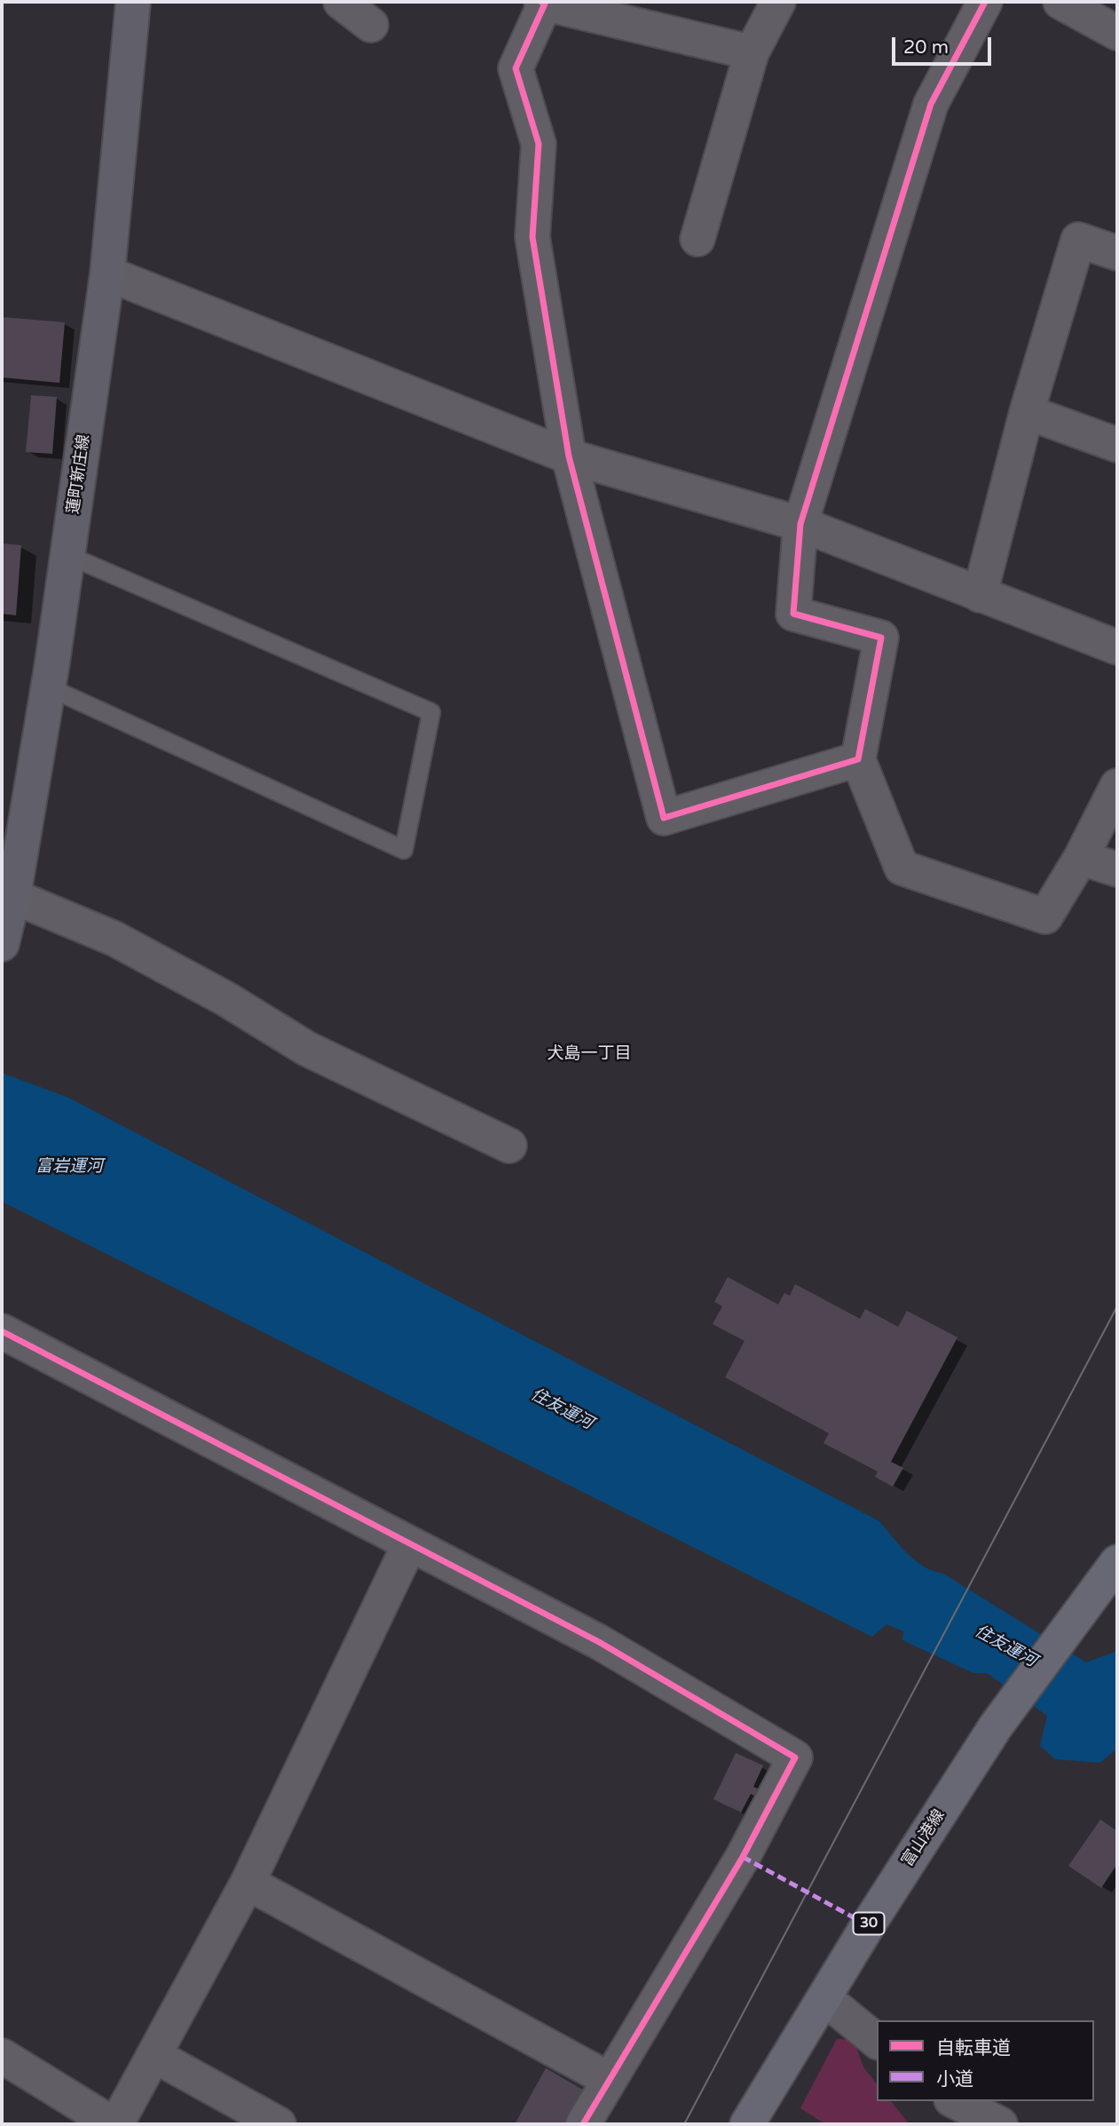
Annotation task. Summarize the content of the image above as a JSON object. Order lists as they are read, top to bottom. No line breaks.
{"streets":{"main road":["蓮町新庄線","富山港線","30"]},"districts":["犬島一丁目"],"water":["富岩運河","住友運河"],"legend":["自転車道","小道"],"scale_bar":"20 m"}
